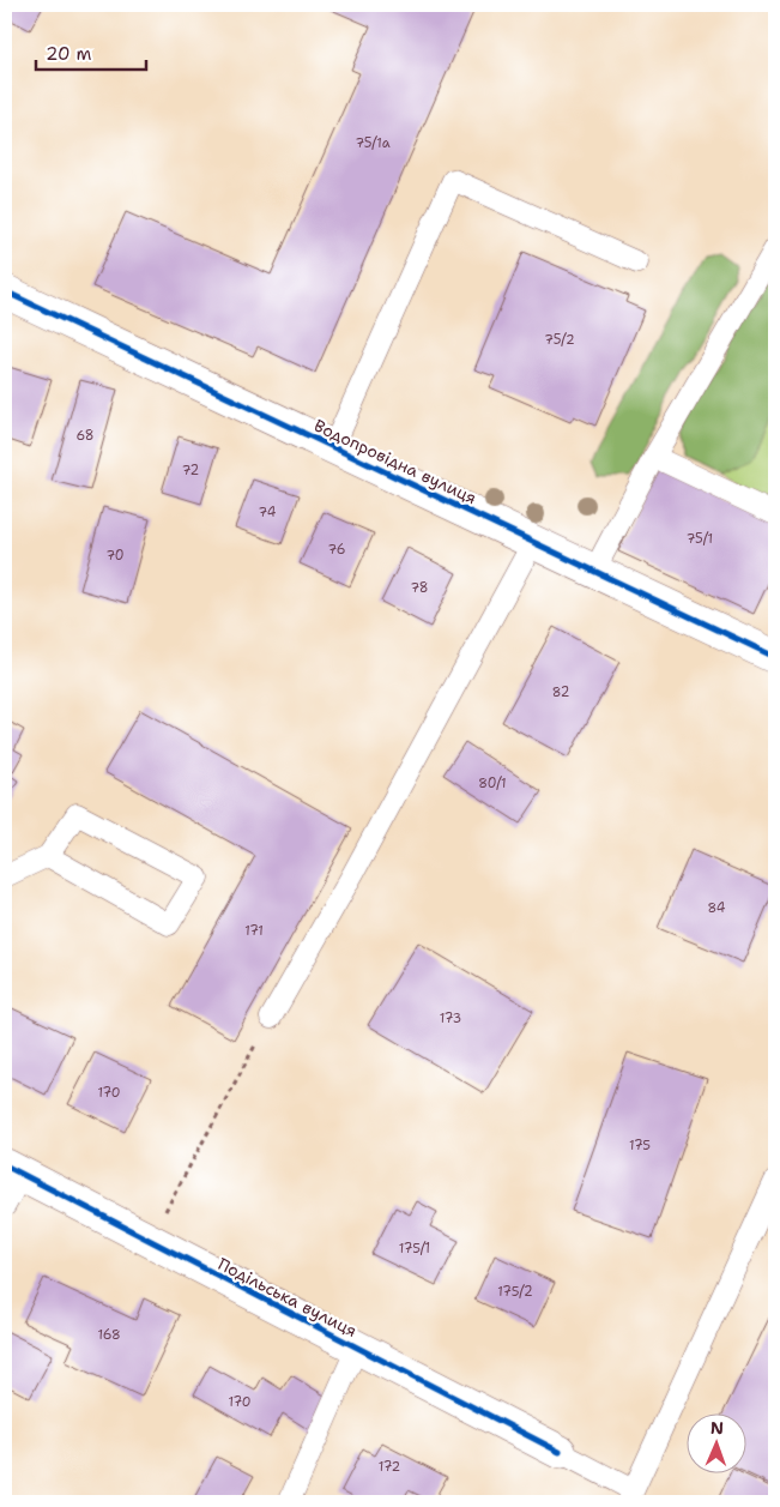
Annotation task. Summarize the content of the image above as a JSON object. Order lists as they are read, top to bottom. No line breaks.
{"streets":{"street":["Водопровідна вулиця","Подільська вулиця"]},"house_numbers":["75/1а","75/2","68","72","74","75/1","76","70","78","82","80/1","84","171","173","170","175","175/1","175/2","168","170","172"],"scale_bar":"20 m","north":"top"}
